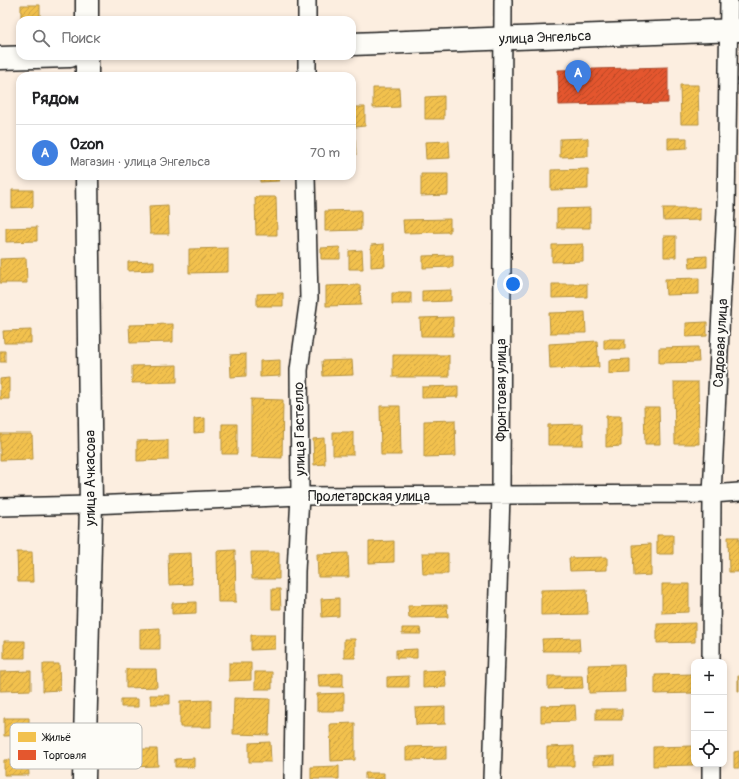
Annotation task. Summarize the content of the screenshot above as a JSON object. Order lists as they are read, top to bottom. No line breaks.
{"streets":{"street":["улица Энгельса","Садовая улица","Фронтовая улица","улица Гастелло","улица Ачкасова","Пролетарская улица"]},"crossings":[["улица Энгельса","Садовая улица"],["улица Энгельса","Фронтовая улица"],["Садовая улица","Пролетарская улица"],["Фронтовая улица","Пролетарская улица"],["улица Гастелло","Пролетарская улица"],["улица Ачкасова","Пролетарская улица"]],"legend":["Жильё","Торговля"],"page":{"search":"Поиск","pins":"A","heading":"Рядом","list":[{"mark":"A","name":"Ozon","note":"Магазин · улица Энгельса","value":"70 m"}],"map_buttons":["+","−"]}}
